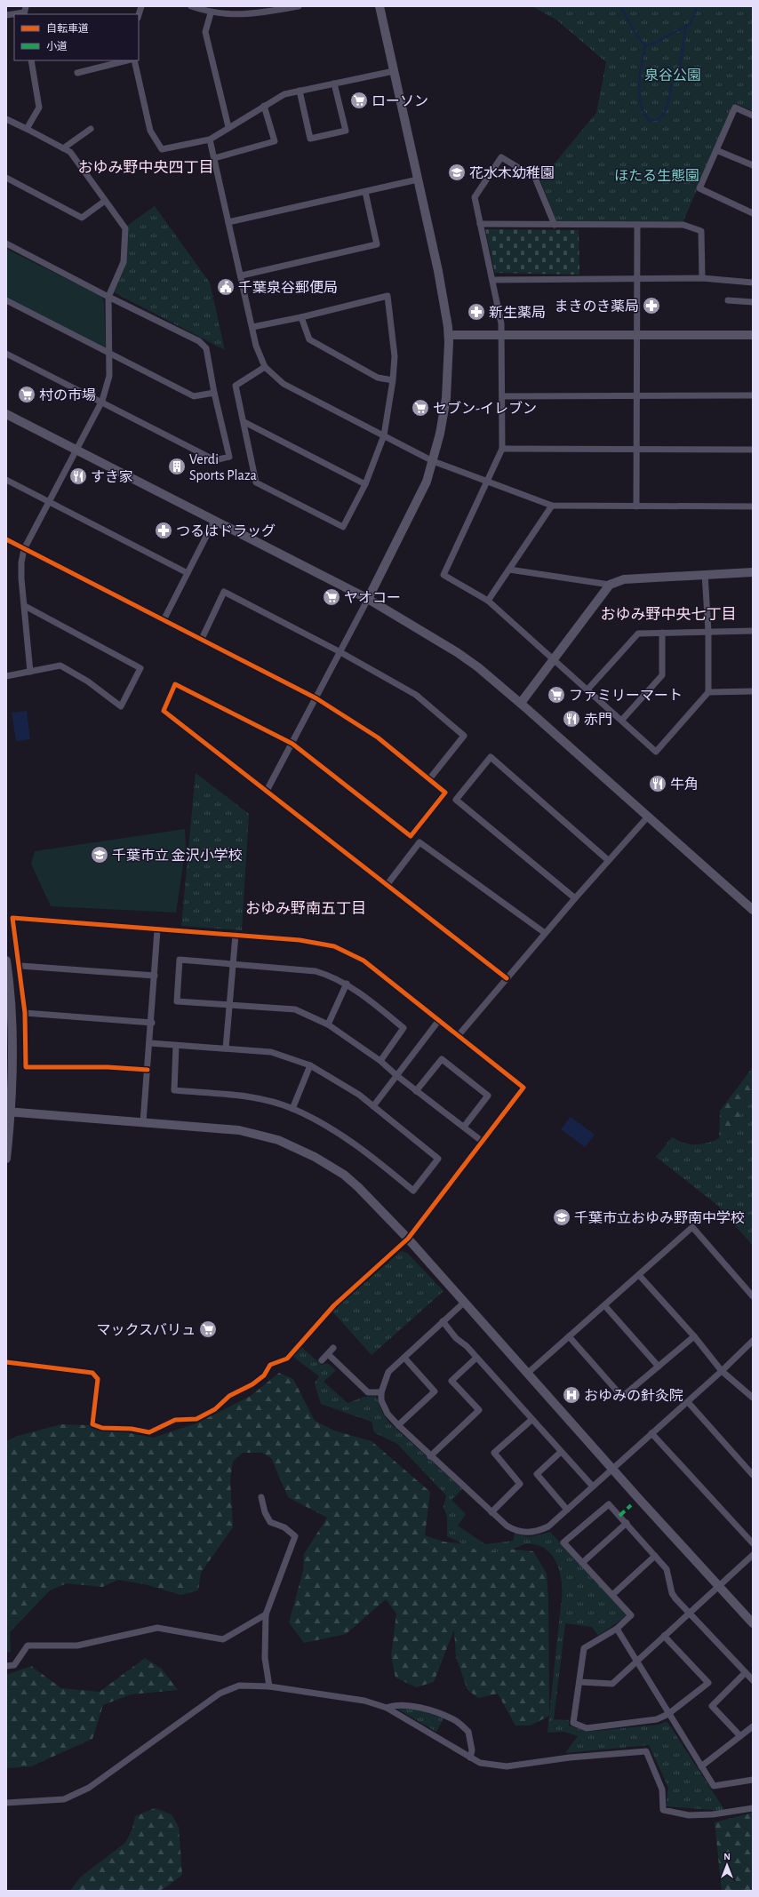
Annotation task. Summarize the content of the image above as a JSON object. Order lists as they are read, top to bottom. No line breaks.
{"districts":["おゆみ野中央四丁目","おゆみ野中央七丁目","おゆみ野南五丁目"],"parks":["泉谷公園","ほたる生態園"],"places":{"supermarket":["ローソン","村の市場","セブン-イレブン","ヤオコー","ファミリーマート","マックスバリュ"],"school or university":["花水木幼稚園","千葉市立 金沢小学校","千葉市立おゆみ野南中学校"],"public building":["千葉泉谷郵便局"],"pharmacy":["まきのき薬局","新生薬局","つるはドラッグ"],"building":["Verdi Sports Plaza"],"restaurant":["すき家","赤門","牛角"],"hospital":["おゆみの針灸院"]},"legend":["自転車道","小道"],"north":"top"}
